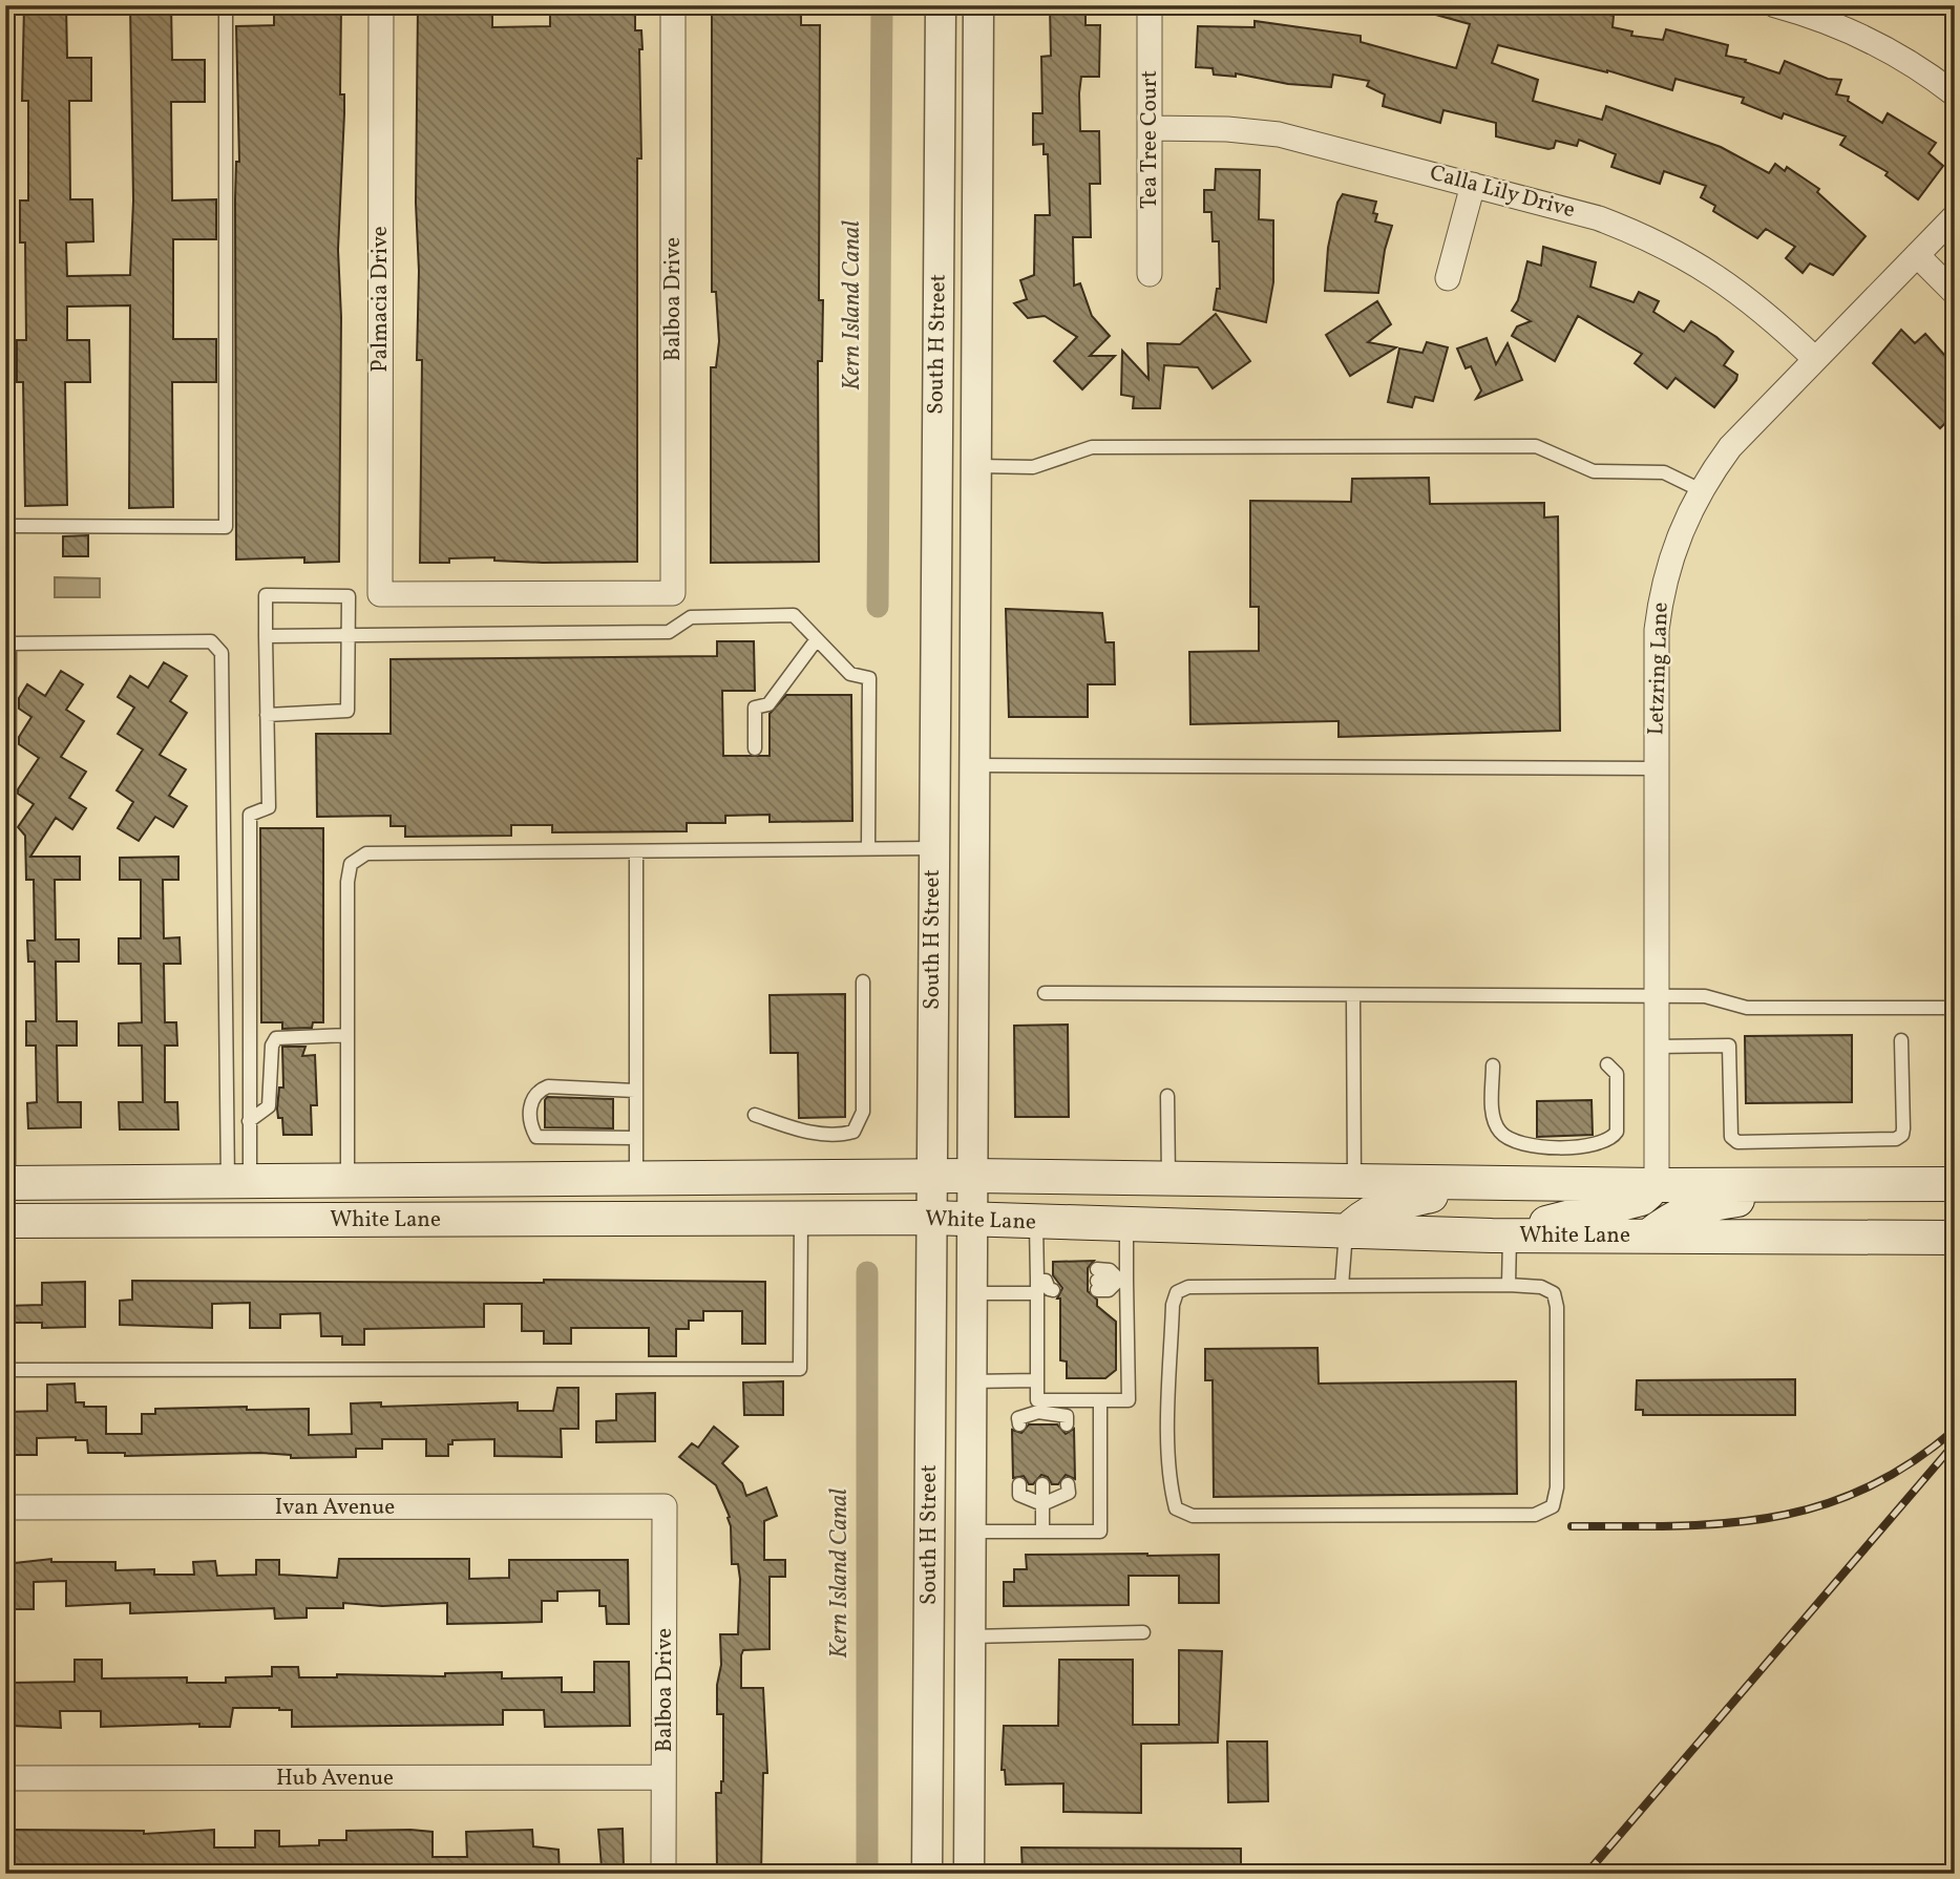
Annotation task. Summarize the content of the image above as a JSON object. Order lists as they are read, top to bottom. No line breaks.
{"streets":{"main road":["White Lane"],"street":["Tea Tree Court","Calla Lily Drive","Palmacia Drive","Balboa Drive","South H Street","Letzring Lane","Ivan Avenue","Hub Avenue"]},"crossings":[["Tea Tree Court","Calla Lily Drive"],["Calla Lily Drive","Letzring Lane"],["Palmacia Drive","Balboa Drive"],["Balboa Drive","Ivan Avenue"],["Balboa Drive","Hub Avenue"],["South H Street","White Lane"],["Letzring Lane","White Lane"]],"water":["Kern Island Canal"]}
